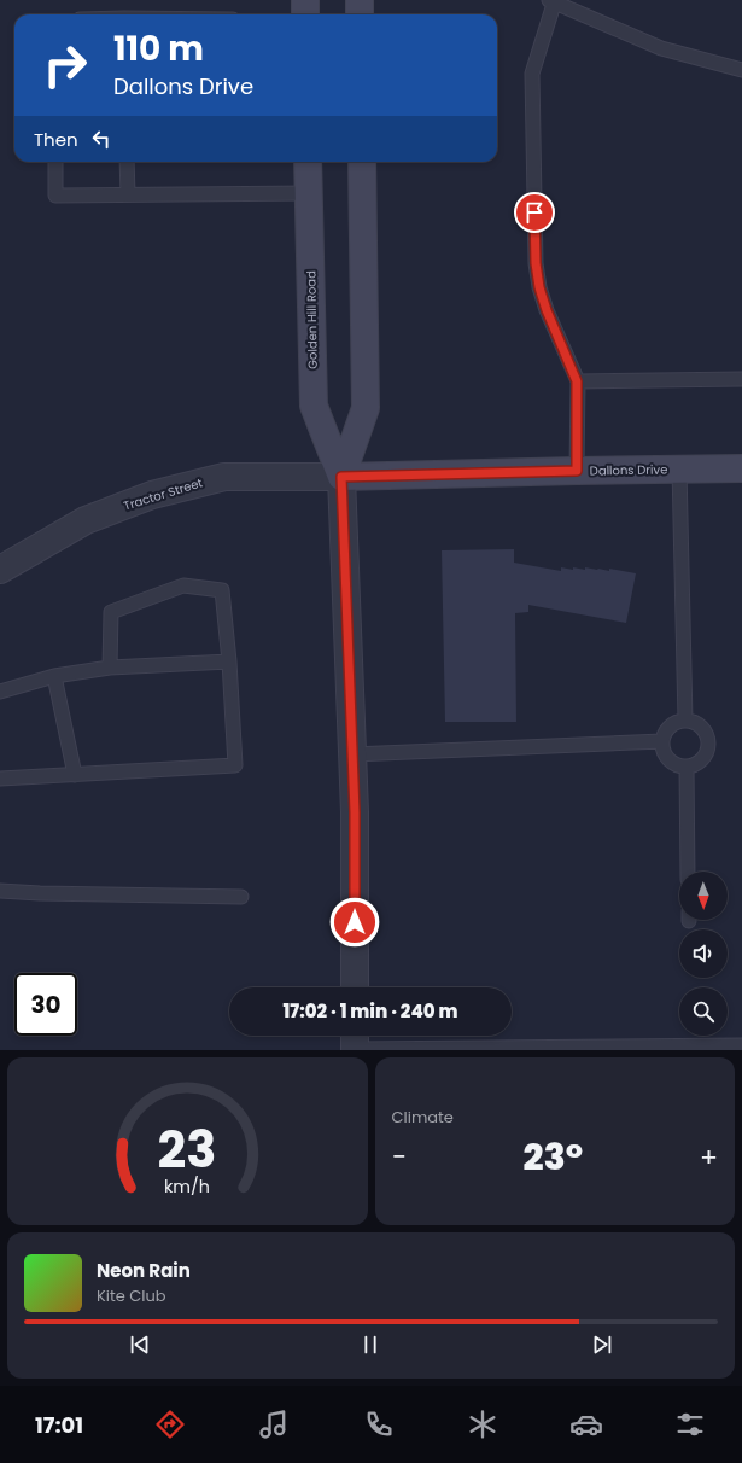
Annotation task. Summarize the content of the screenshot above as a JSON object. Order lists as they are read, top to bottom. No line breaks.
{"streets":{"street":["Golden Hill Road","Dallons Drive","Tractor Street"]},"crossings":[["Golden Hill Road","Dallons Drive"],["Golden Hill Road","Tractor Street"],["Dallons Drive","Tractor Street"]],"north":"bottom","page":{"turn":["110 m","Dallons Drive"],"then":"Then","limit":"30","trip":"17:02 · 1 min · 240 m","tile":"Climate","heat":["−","23°","+"],"song":["Neon Rain","Kite Club"],"tabs":"17:01","gauge":["23","km/h"]}}
